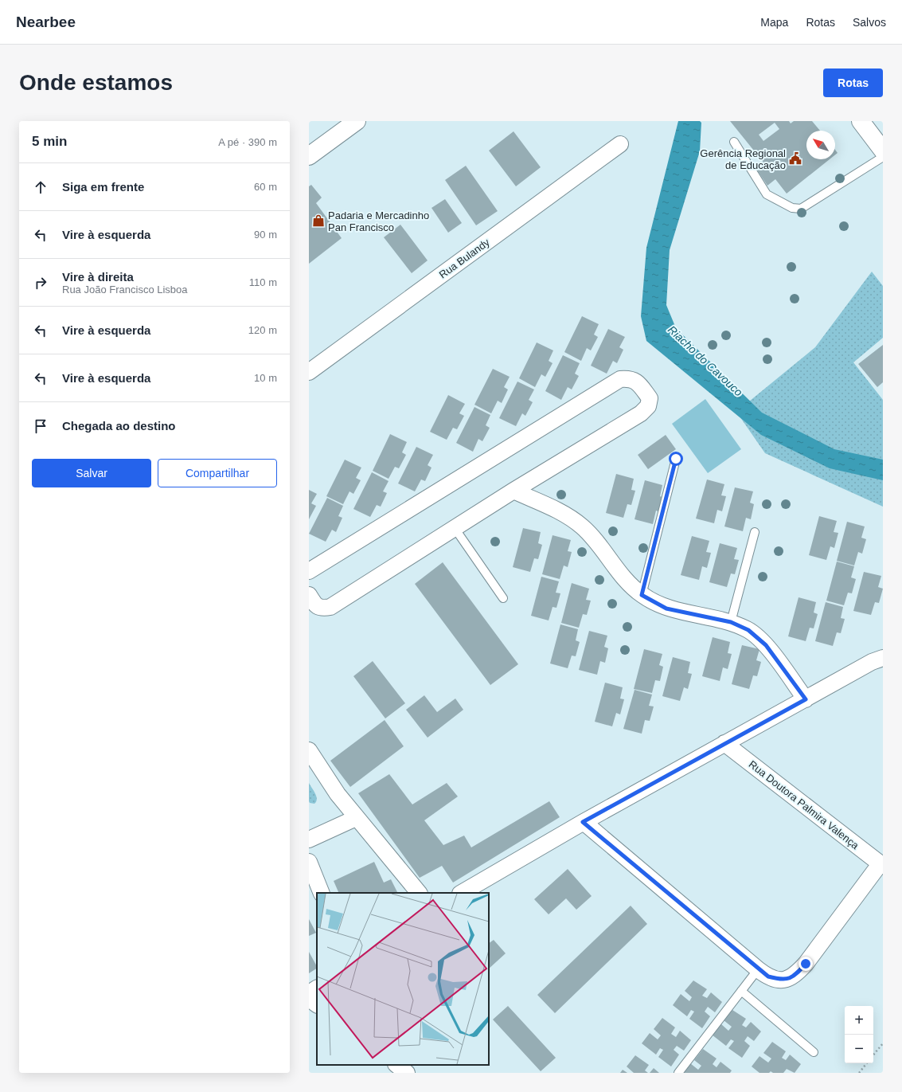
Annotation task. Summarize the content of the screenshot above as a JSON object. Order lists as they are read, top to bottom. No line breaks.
{"streets":{"street":["Rua Bulandy","Rua Doutora Palmira Valença"]},"water":["Riacho do Cavouco"],"places":{"public building":["Gerência Regional de Educação"],"shop":["Padaria e Mercadinho Pan Francisco"]},"north":"top left","page":{"header":"Nearbee","nav":["Mapa","Rotas","Salvos"],"buttons":["Rotas",["Salvar","Compartilhar"]],"title":"Onde estamos","heading":["5 min","A pé · 390 m"],"list":[["Siga em frente","60 m"],["Vire à esquerda","90 m"],["Vire à direita","Rua João Francisco Lisboa","110 m"],["Vire à esquerda","120 m"],["Vire à esquerda","10 m"],"Chegada ao destino"],"map_buttons":["+","−"]}}
